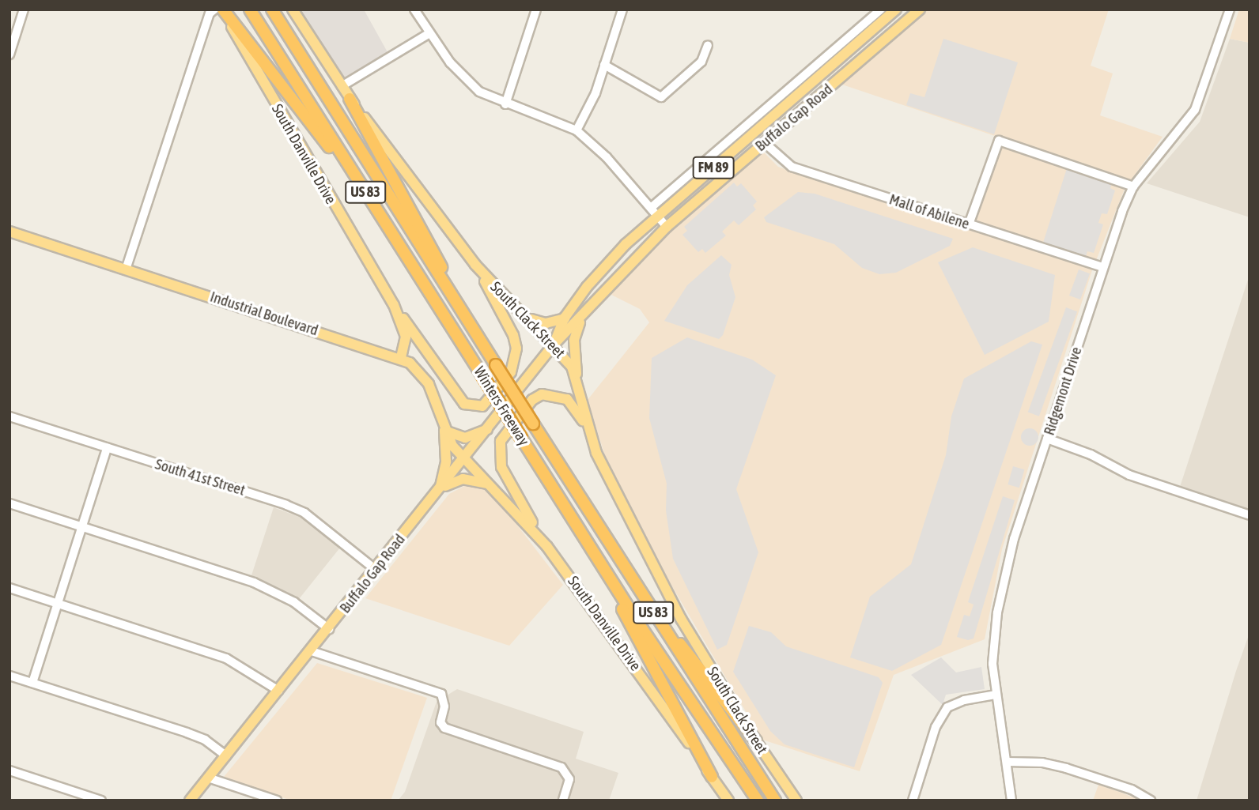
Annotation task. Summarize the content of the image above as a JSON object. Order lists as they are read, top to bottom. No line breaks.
{"streets":{"highway":["US 83","Winters Freeway"],"main road":["Buffalo Gap Road","South Danville Drive","FM 89","Industrial Boulevard","South Clack Street"],"street":["Mall of Abilene","Ridgemont Drive","South 41st Street"]},"crossings":[["Buffalo Gap Road","South Danville Drive"],["Buffalo Gap Road","Mall of Abilene"],["Buffalo Gap Road","Industrial Boulevard"],["Buffalo Gap Road","South Clack Street"],["Buffalo Gap Road","South 41st Street"],["South Danville Drive","Industrial Boulevard"],["Mall of Abilene","Ridgemont Drive"]]}
